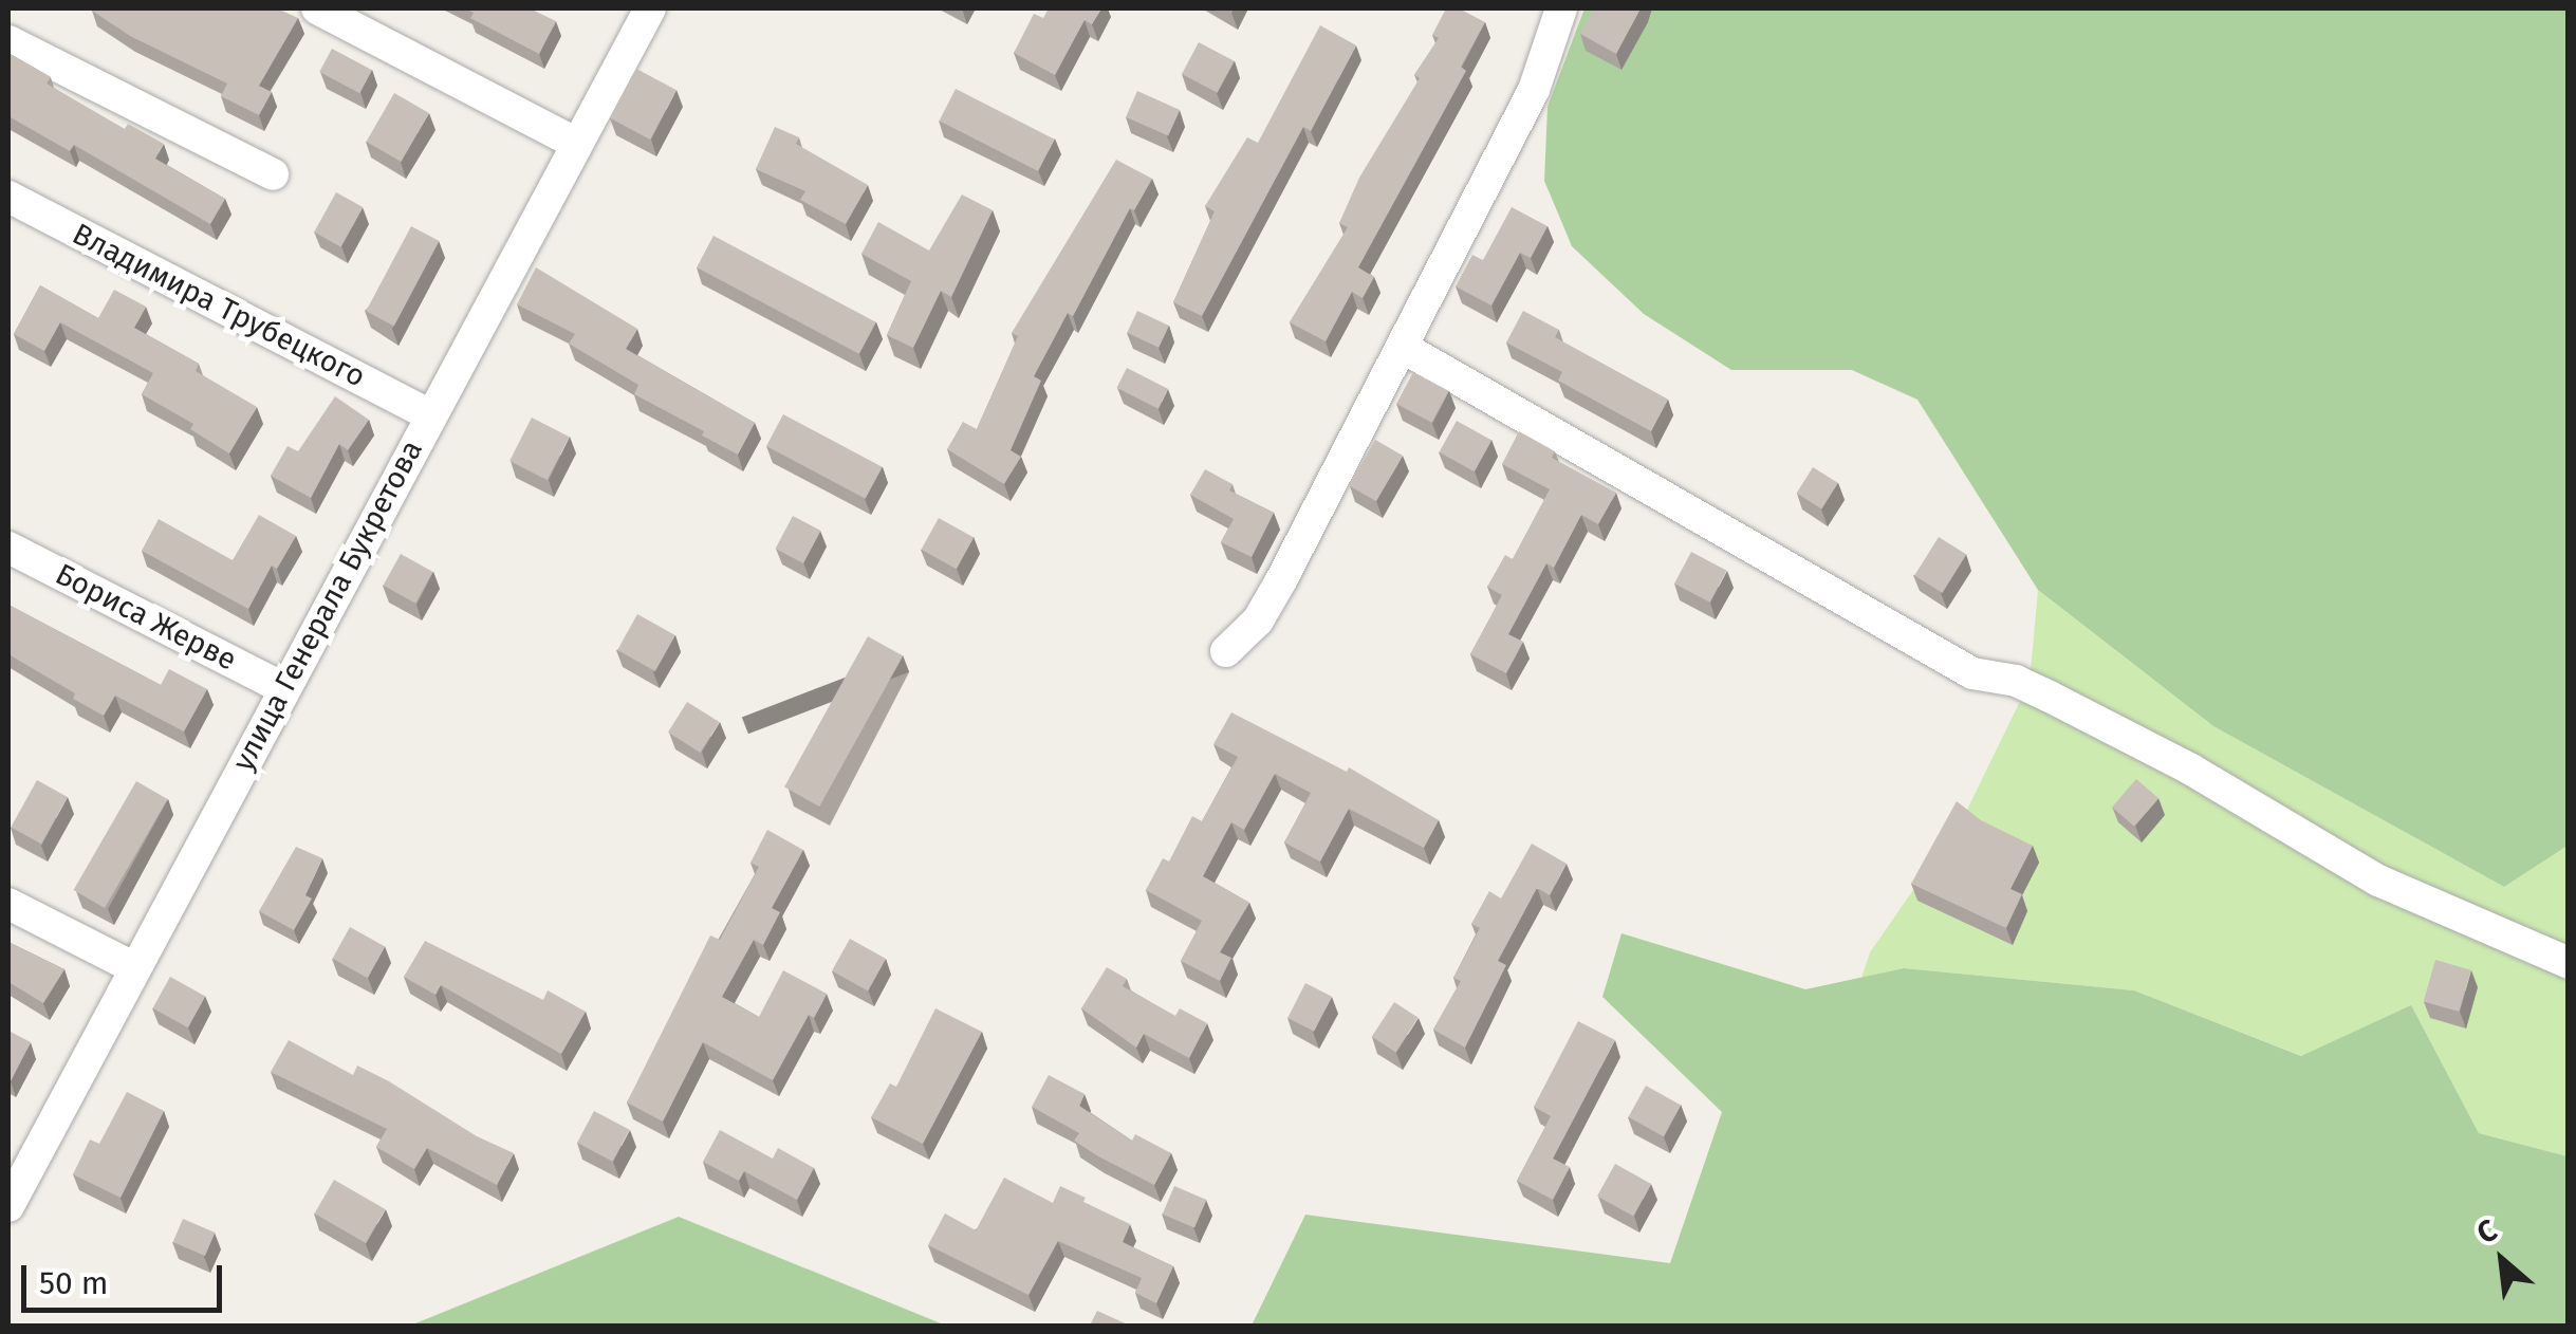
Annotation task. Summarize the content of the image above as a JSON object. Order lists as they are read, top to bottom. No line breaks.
{"streets":{"street":["Владимира Трубецкого","улица Генерала Букретова","Бориса Жерве"]},"crossings":[["Владимира Трубецкого","улица Генерала Букретова"],["улица Генерала Букретова","Бориса Жерве"]],"scale_bar":"50 m","north":"top left"}
